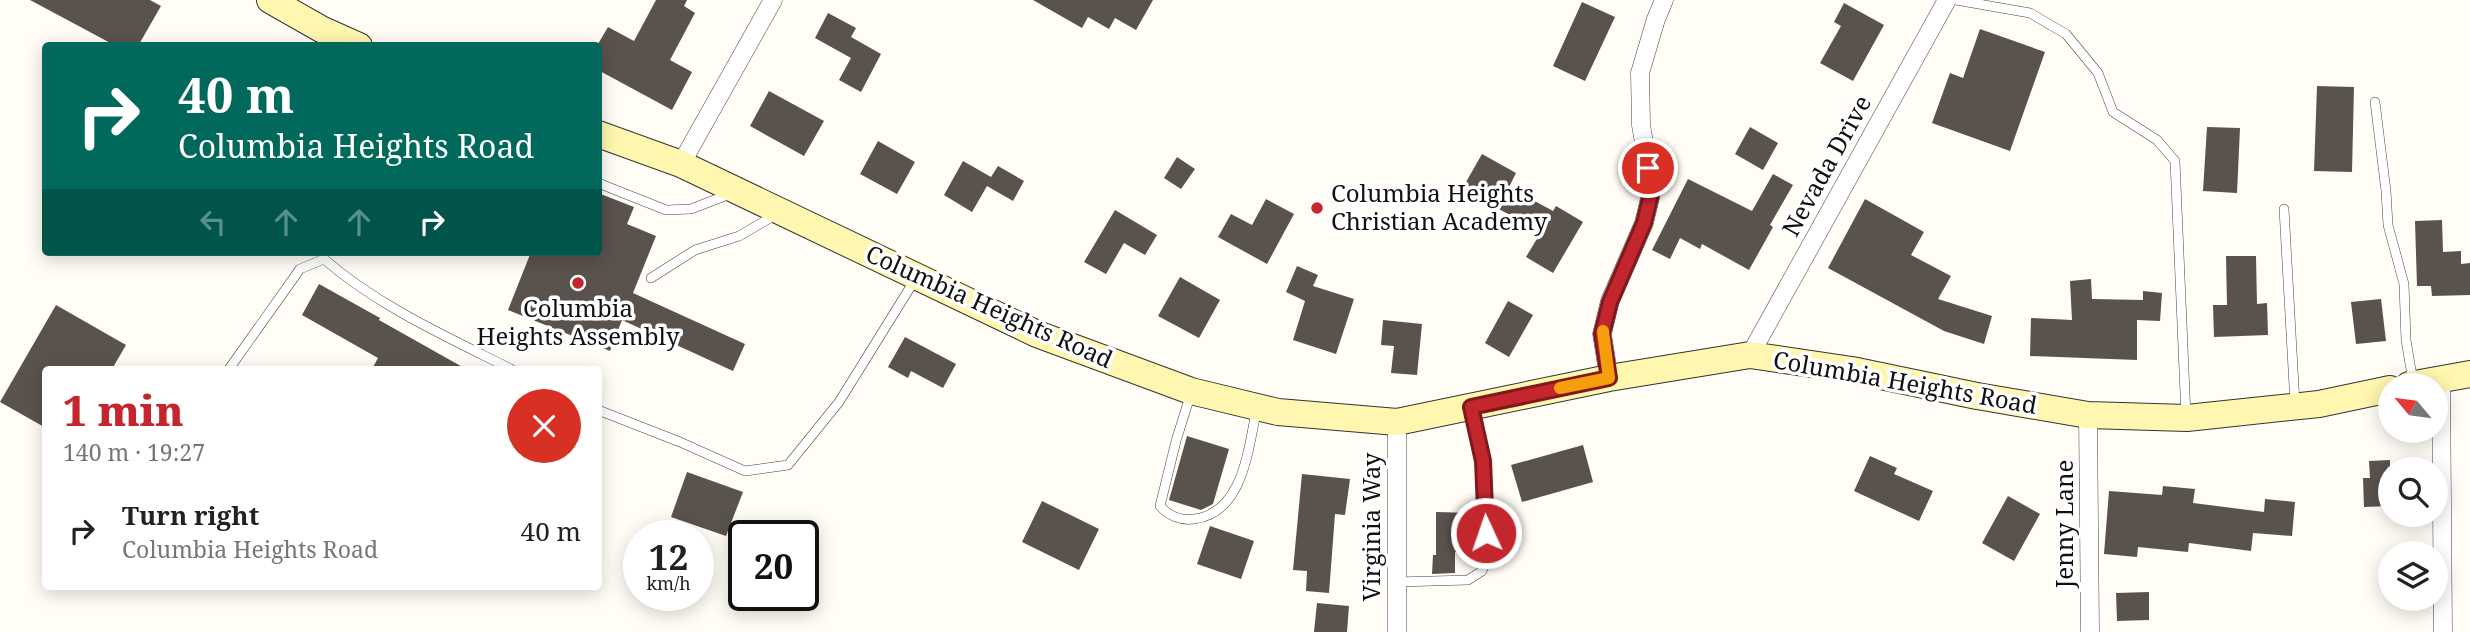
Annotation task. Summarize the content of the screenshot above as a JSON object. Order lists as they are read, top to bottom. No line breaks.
{"streets":{"street":["Nevada Drive","Columbia Heights Road","Jenny Lane","Virginia Way"]},"crossings":[["Nevada Drive","Columbia Heights Road"],["Columbia Heights Road","Jenny Lane"],["Columbia Heights Road","Virginia Way"]],"places":["Columbia Heights Christian Academy","Columbia Heights Assembly"],"north":"top left","page":{"turn":["40 m","Columbia Heights Road"],"heading":["1 min","140 m · 19:27"],"list":[{"name":"Turn right","note":"Columbia Heights Road","value":"40 m"}],"speed":"12 km/h","limit":"20"}}
